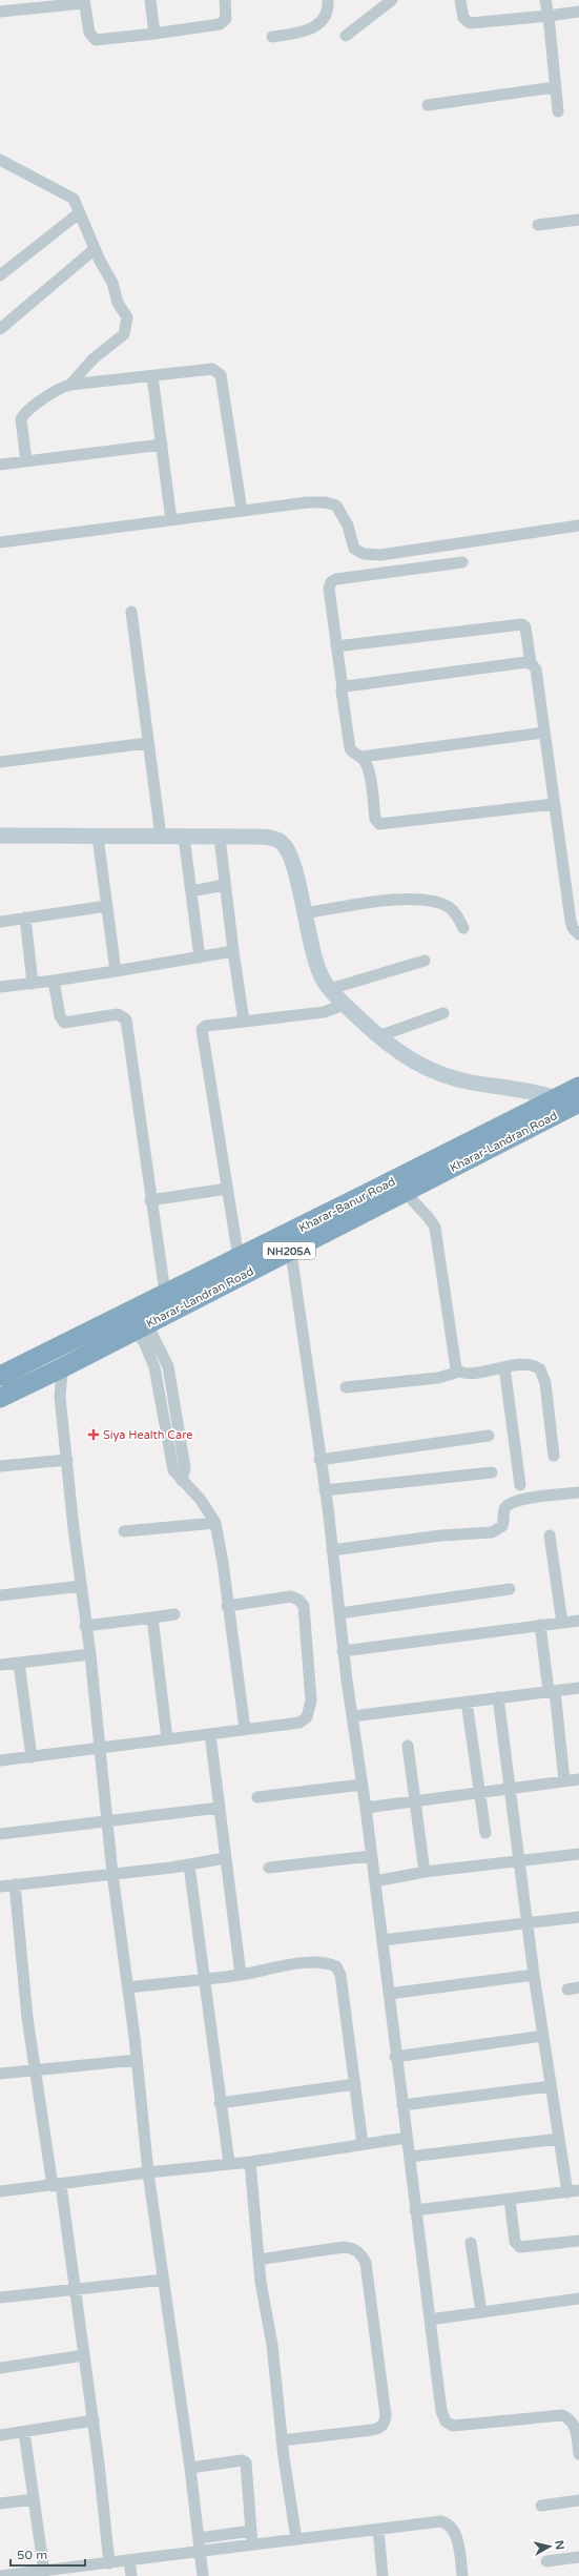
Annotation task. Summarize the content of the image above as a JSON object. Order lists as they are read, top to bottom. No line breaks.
{"streets":{"highway":["Kharar-Landran Road","Kharar-Banur Road","NH205A"]},"crossings":[["Kharar-Landran Road","Kharar-Banur Road"]],"places":{"health":["Siya Health Care"]},"scale_bar":"50 m","north":"right"}
